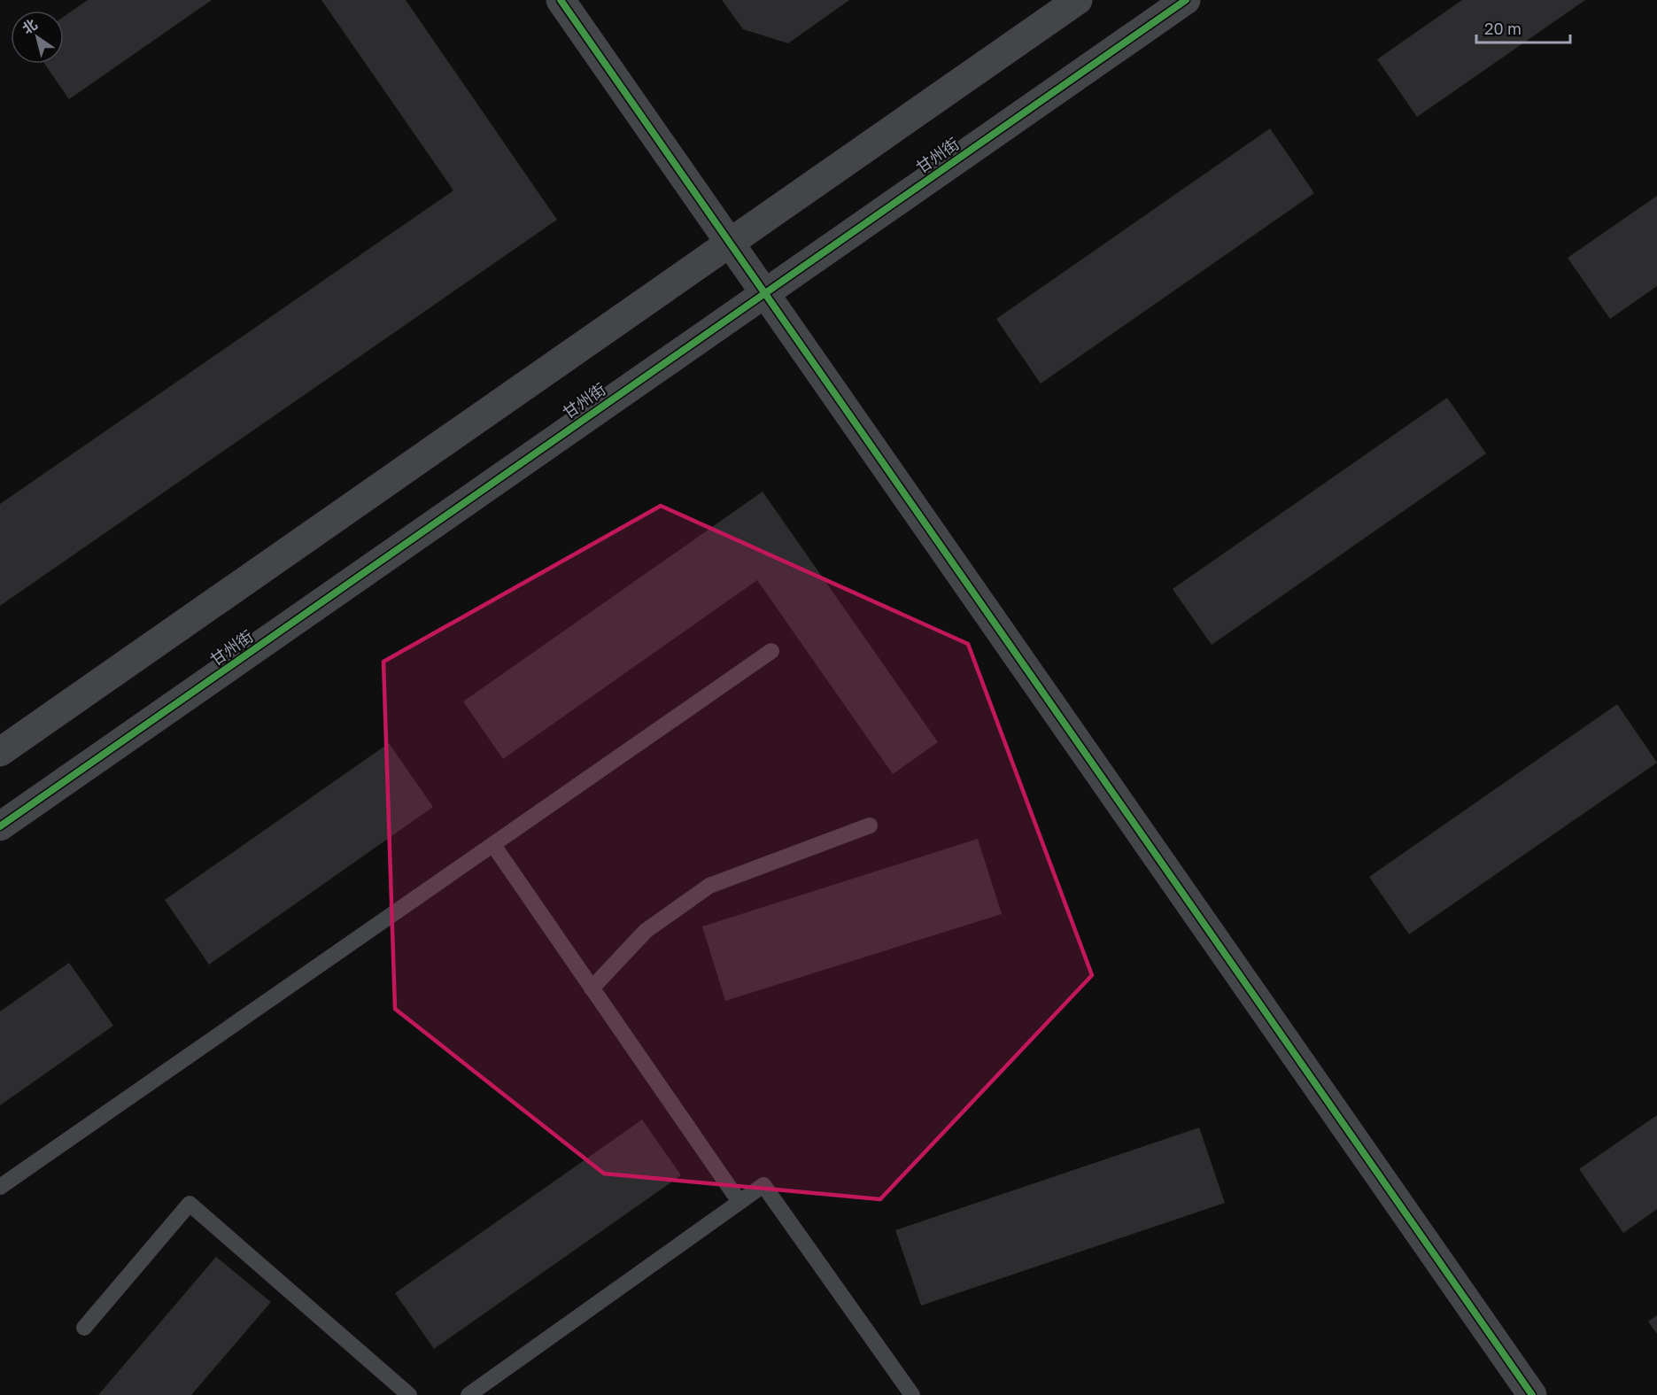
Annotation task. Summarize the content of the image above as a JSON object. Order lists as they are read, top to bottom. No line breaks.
{"streets":{"street":["甘州街"]},"scale_bar":"20 m","north":"top left"}
